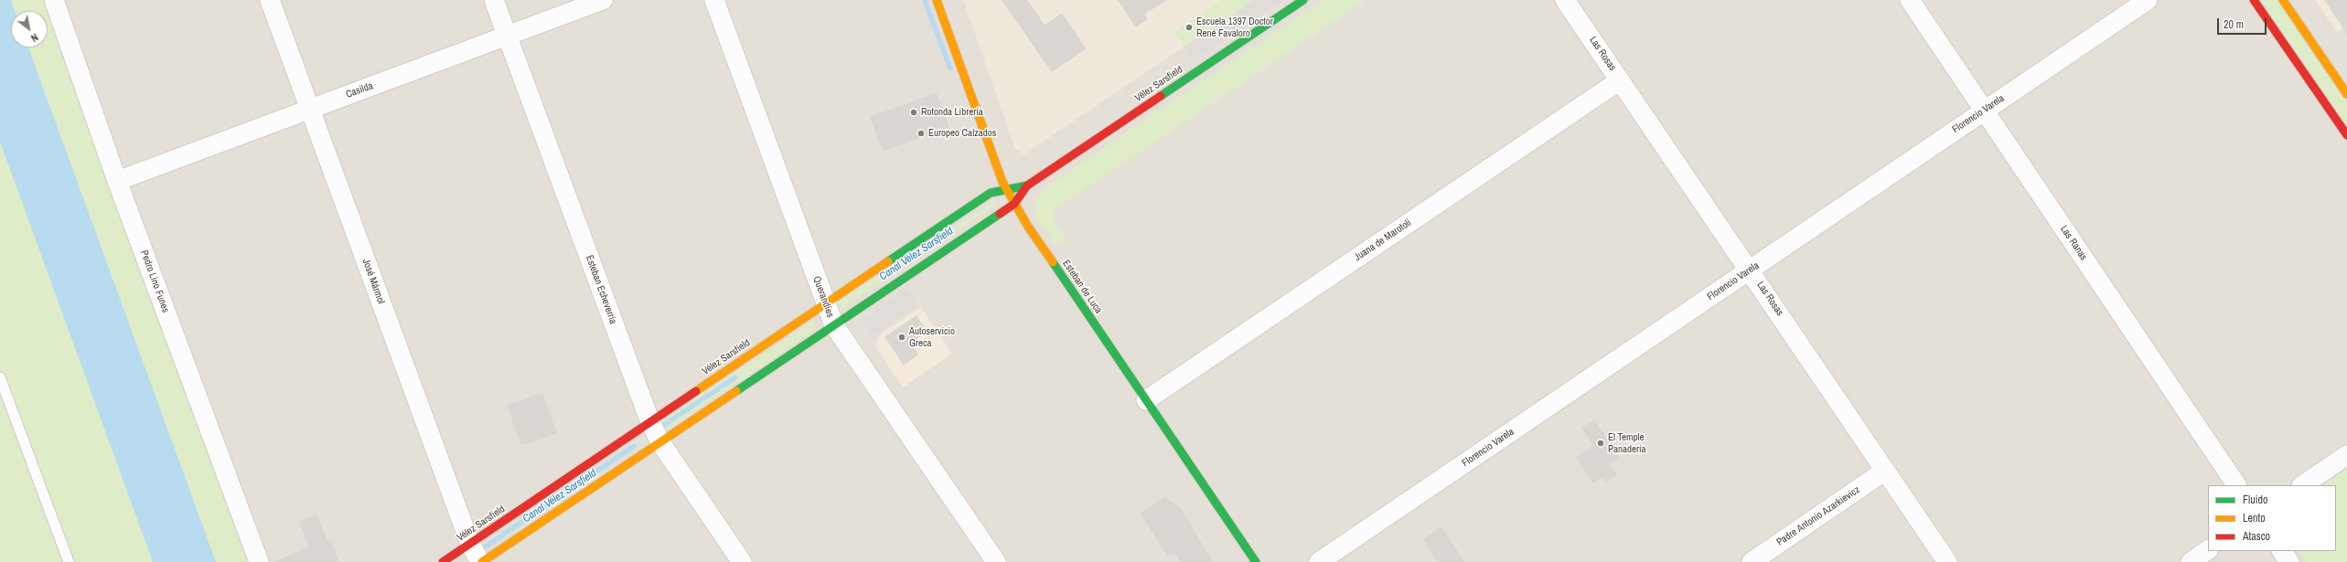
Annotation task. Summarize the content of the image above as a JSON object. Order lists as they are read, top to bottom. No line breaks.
{"streets":{"street":["Las Rosas","Vélez Sarsfield","Casilda","Florencio Varela","Juana de Marotoli","Las Ranas","Pedro Lino Funes","José Mármol","Esteban de Luca","Esteban Echeverría","Querandíes","Padre Antonio Azarkievicz"]},"crossings":[["Las Rosas","Florencio Varela"],["Las Rosas","Juana de Marotoli"],["Las Rosas","Padre Antonio Azarkievicz"],["Vélez Sarsfield","José Mármol"],["Vélez Sarsfield","Esteban de Luca"],["Vélez Sarsfield","Esteban Echeverría"],["Vélez Sarsfield","Querandíes"],["Casilda","Pedro Lino Funes"],["Casilda","José Mármol"],["Casilda","Esteban Echeverría"],["Florencio Varela","Las Ranas"],["Juana de Marotoli","Esteban de Luca"]],"water":["Canal Vélez Sarsfield"],"places":["Escuela 1397 Doctor René Favaloro","Rotonda Librería","Europeo Calzados","Autoservicio Greca","El Temple Panadería"],"legend":["Fluido","Lento","Atasco"],"scale_bar":"20 m","north":"bottom right"}
